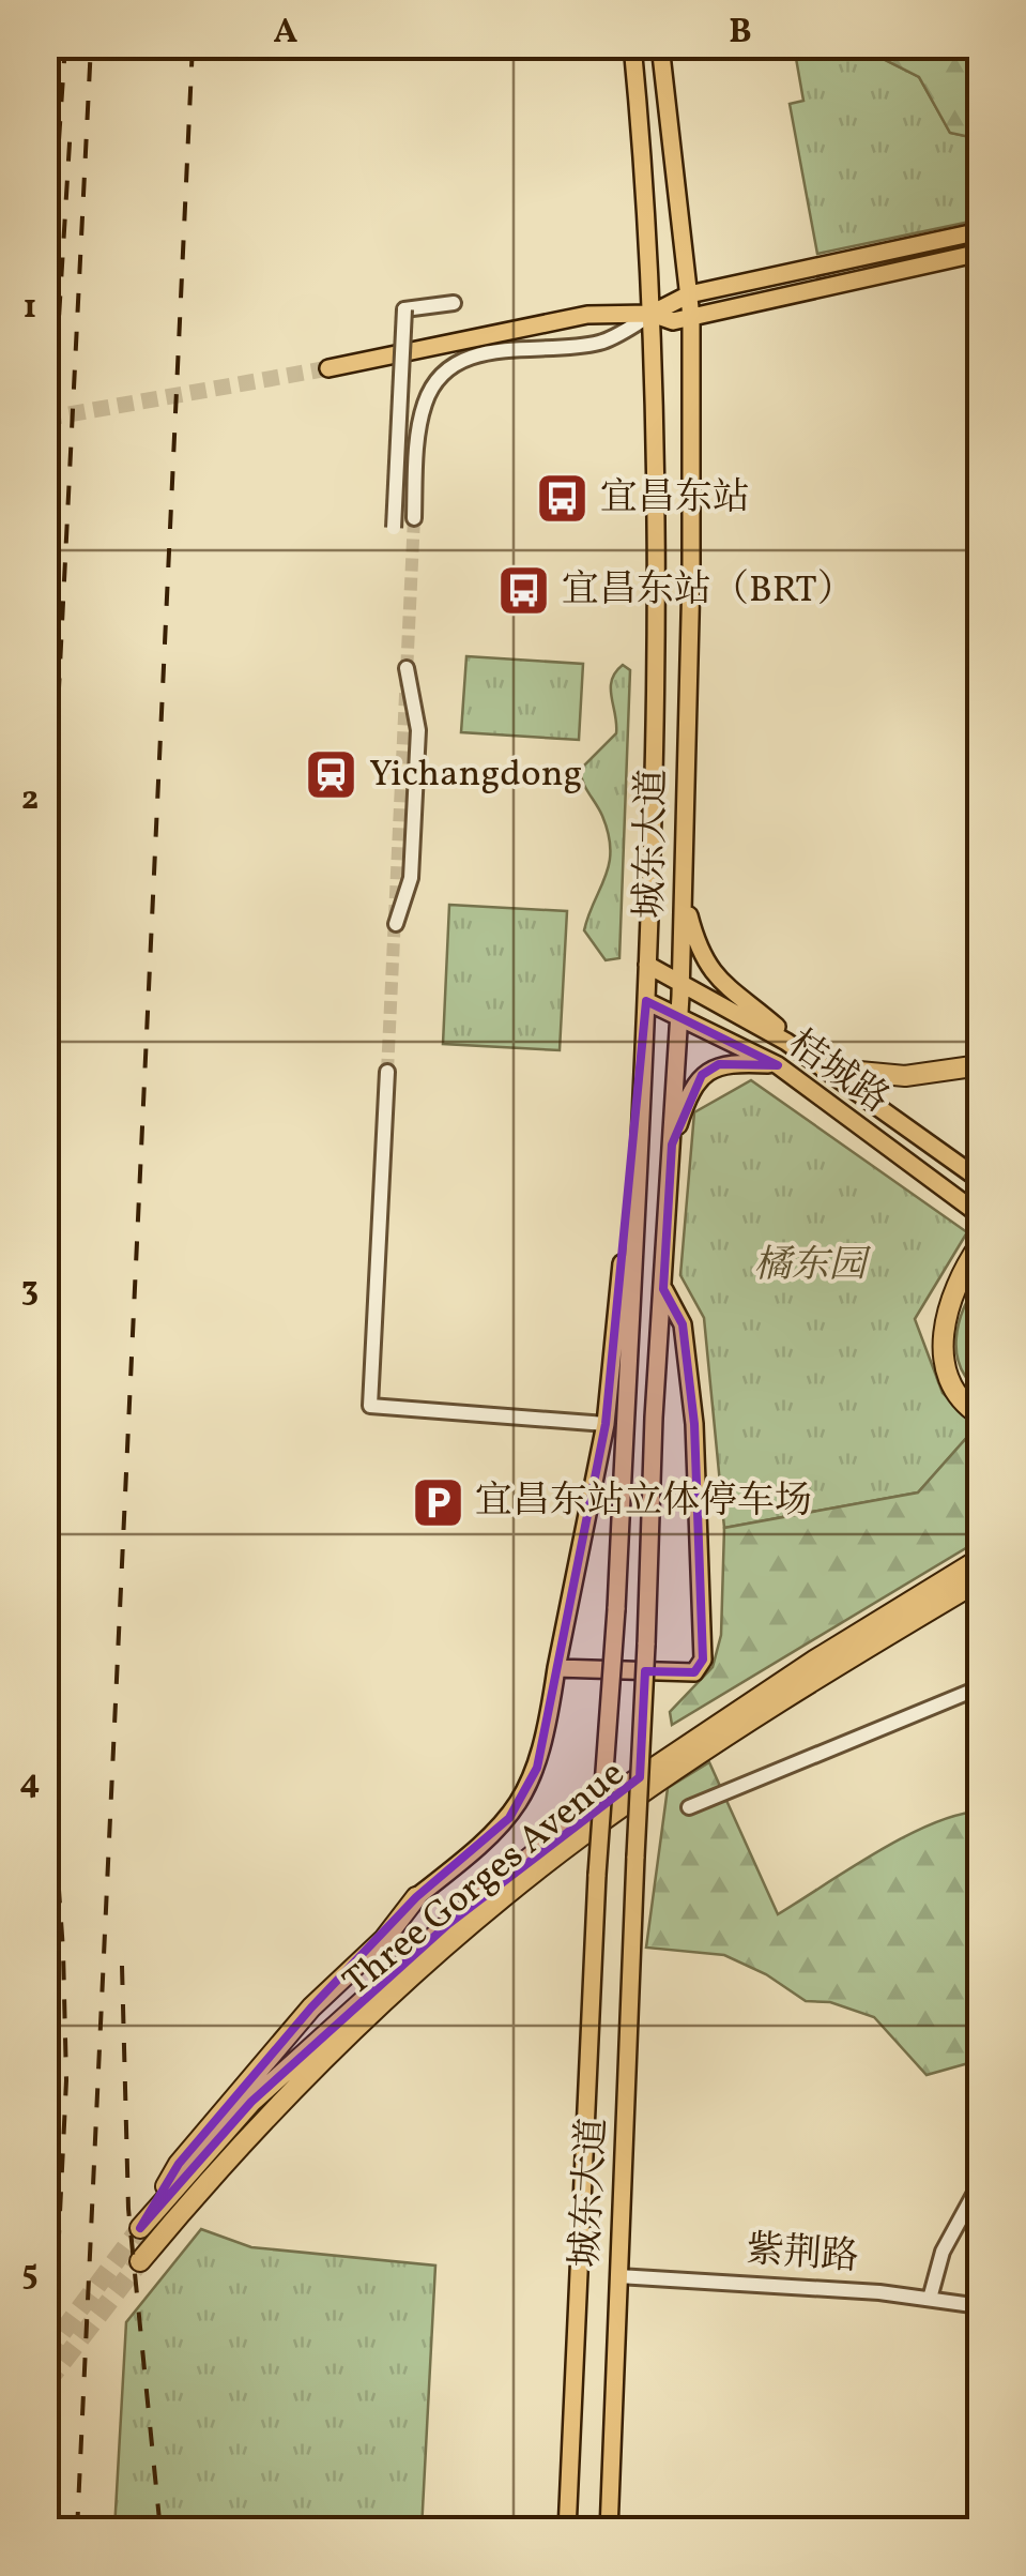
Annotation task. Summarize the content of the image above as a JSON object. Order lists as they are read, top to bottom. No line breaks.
{"streets":{"highway":["Three Gorges Avenue"],"main road":["城东大道","桔城路"],"street":["紫荆路"]},"crossings":[["城东大道","桔城路"],["城东大道","紫荆路"]],"parks":["橘东园"],"places":{"bus stop":["宜昌东站","宜昌东站（BRT）"],"station":["Yichangdong"],"parking":["宜昌东站立体停车场"]},"grid":{"columns":["A","B"],"rows":["1","2","3","4","5"]}}
